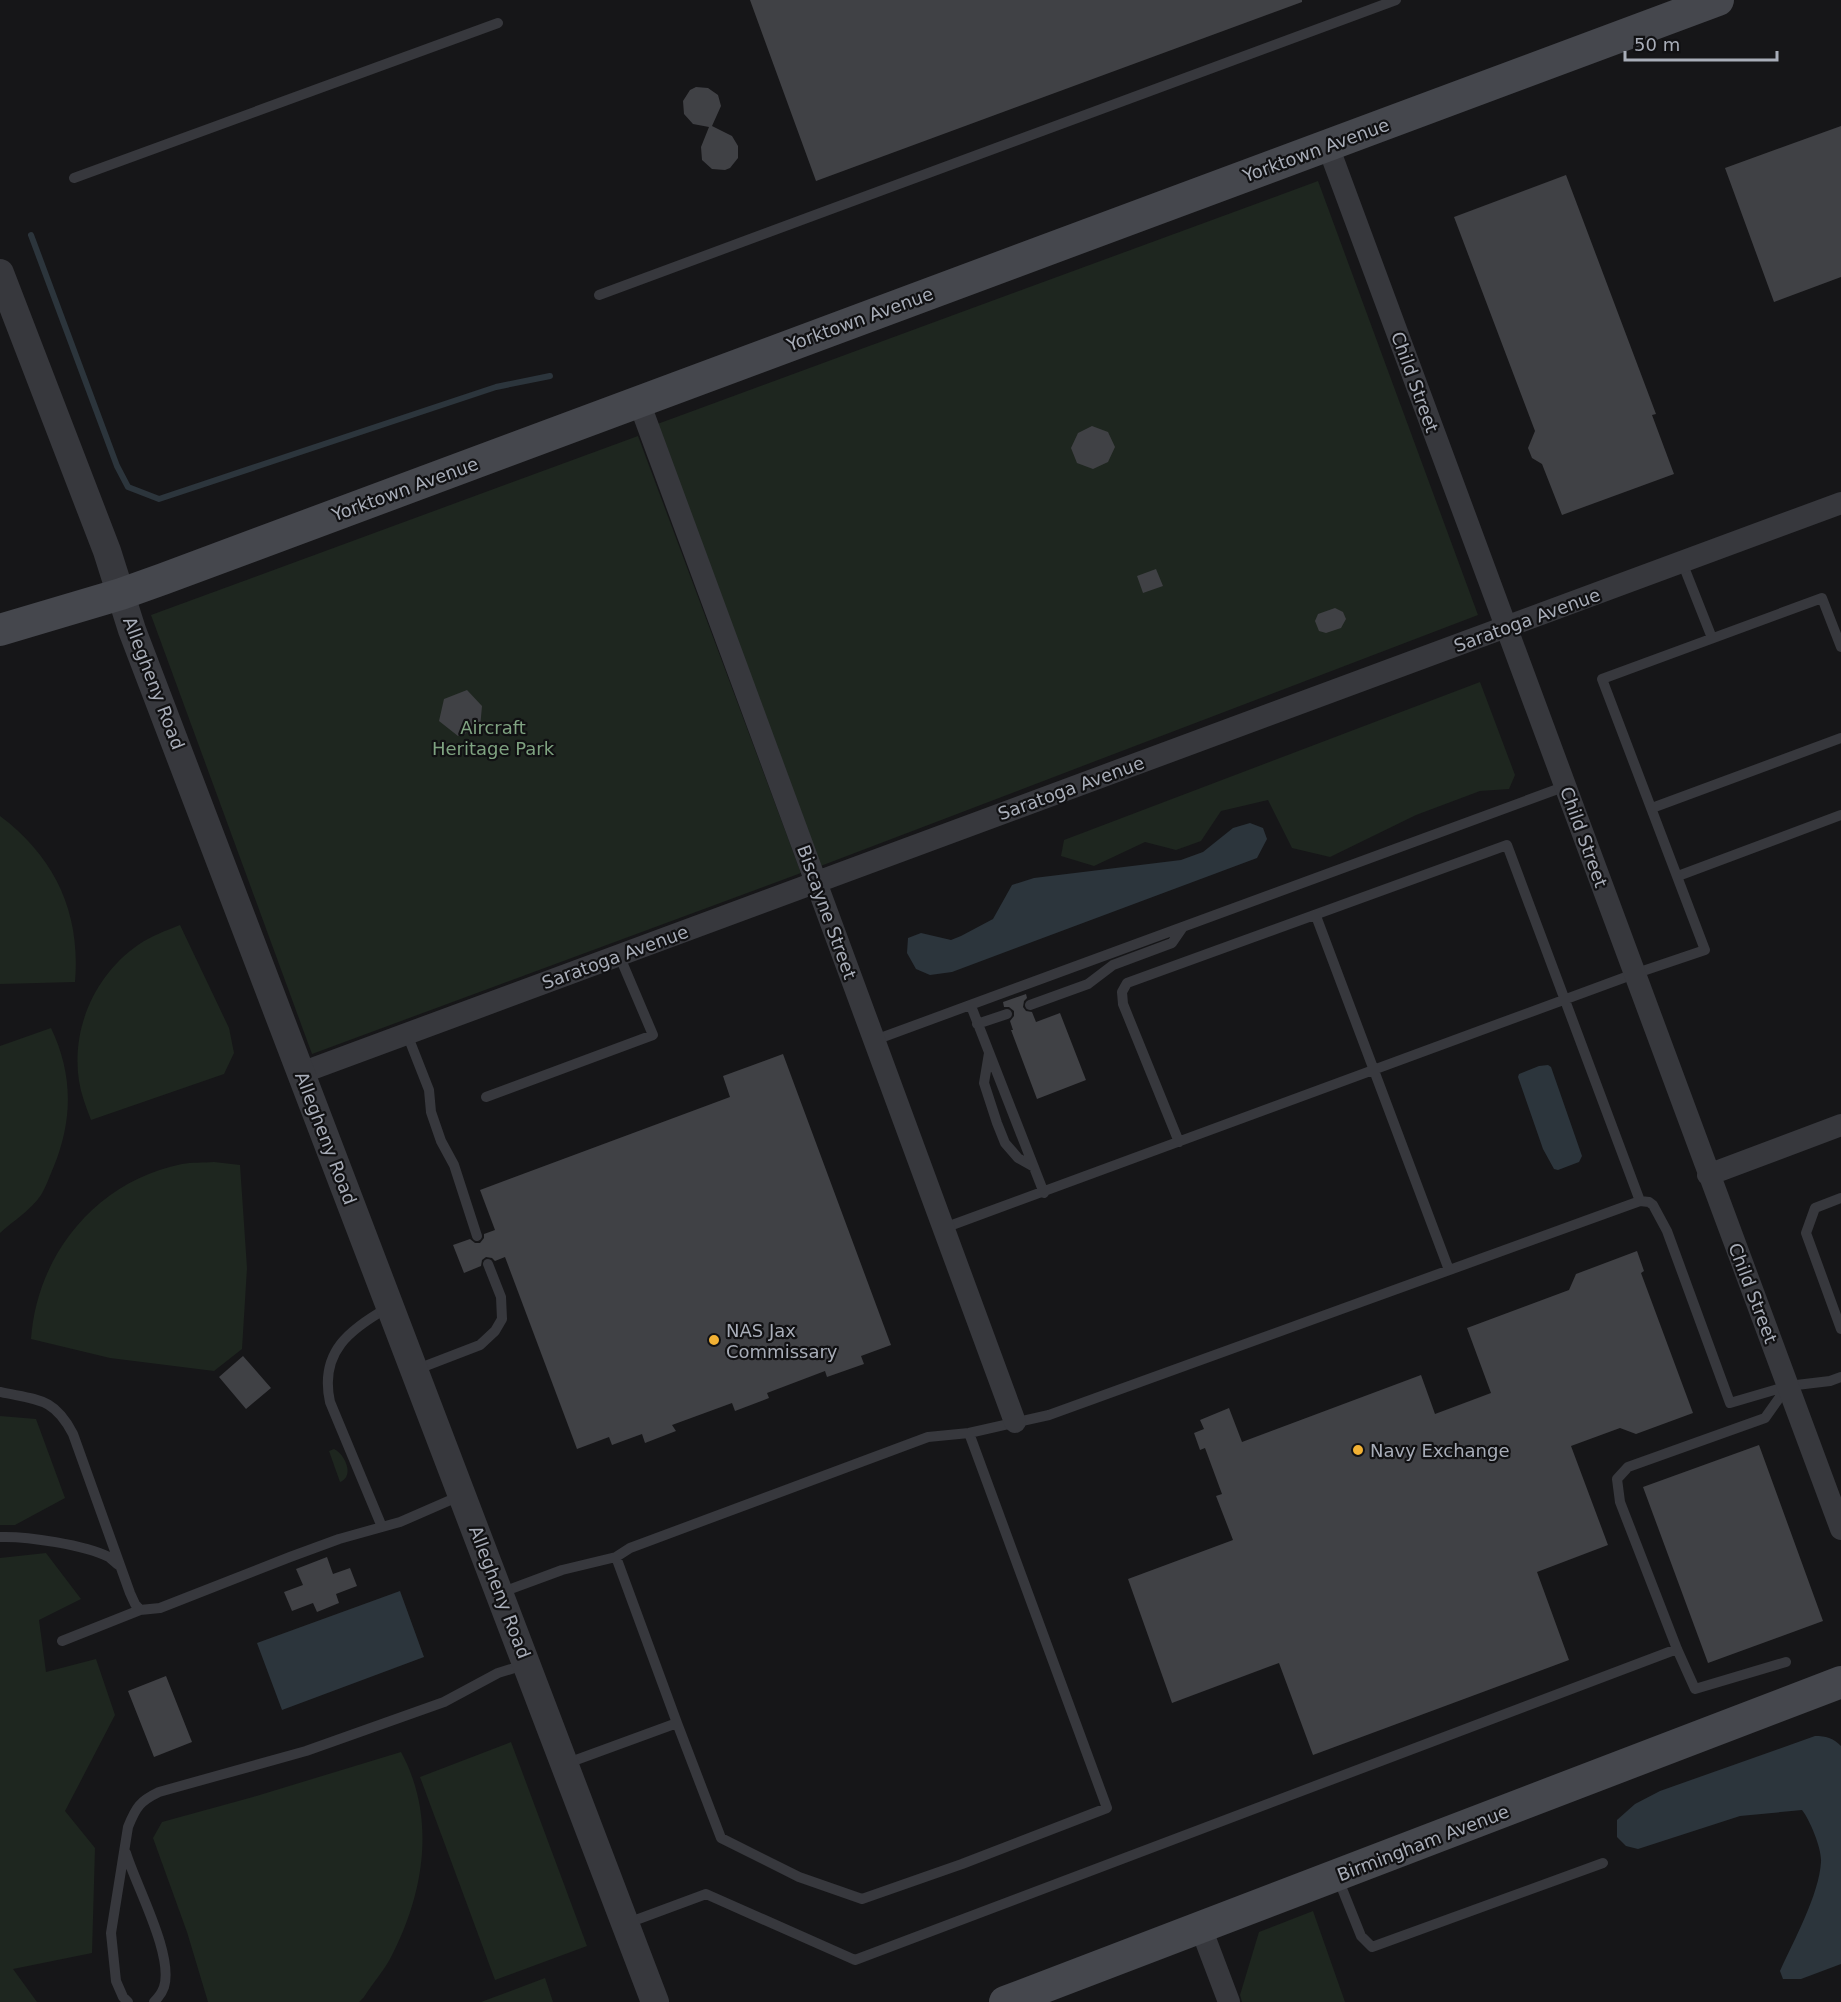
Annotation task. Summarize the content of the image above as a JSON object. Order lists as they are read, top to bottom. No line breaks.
{"streets":{"main road":["Yorktown Avenue","Birmingham Avenue"],"street":["Child Street","Saratoga Avenue","Allegheny Road","Biscayne Street"]},"crossings":[["Yorktown Avenue","Child Street"],["Yorktown Avenue","Allegheny Road"],["Yorktown Avenue","Biscayne Street"],["Child Street","Saratoga Avenue"],["Saratoga Avenue","Allegheny Road"],["Saratoga Avenue","Biscayne Street"]],"parks":["Aircraft Heritage Park"],"places":["NAS Jax Commissary","Navy Exchange"],"scale_bar":"50 m"}
